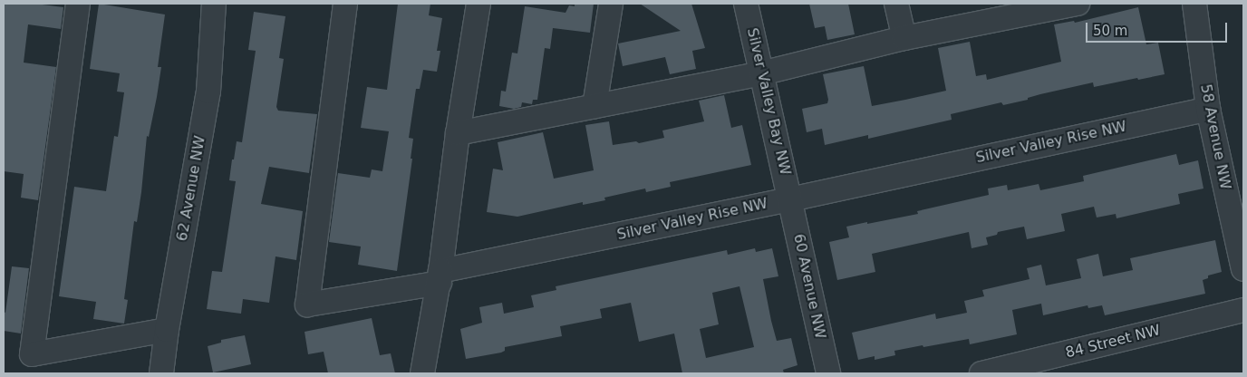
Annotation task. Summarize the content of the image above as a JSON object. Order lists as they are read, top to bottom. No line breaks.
{"streets":{"street":["Silver Valley Bay NW","58 Avenue NW","Silver Valley Rise NW","62 Avenue NW","60 Avenue NW","84 Street NW"]},"crossings":[["Silver Valley Bay NW","Silver Valley Rise NW"],["Silver Valley Bay NW","60 Avenue NW"],["58 Avenue NW","Silver Valley Rise NW"],["Silver Valley Rise NW","60 Avenue NW"]],"scale_bar":"50 m"}
